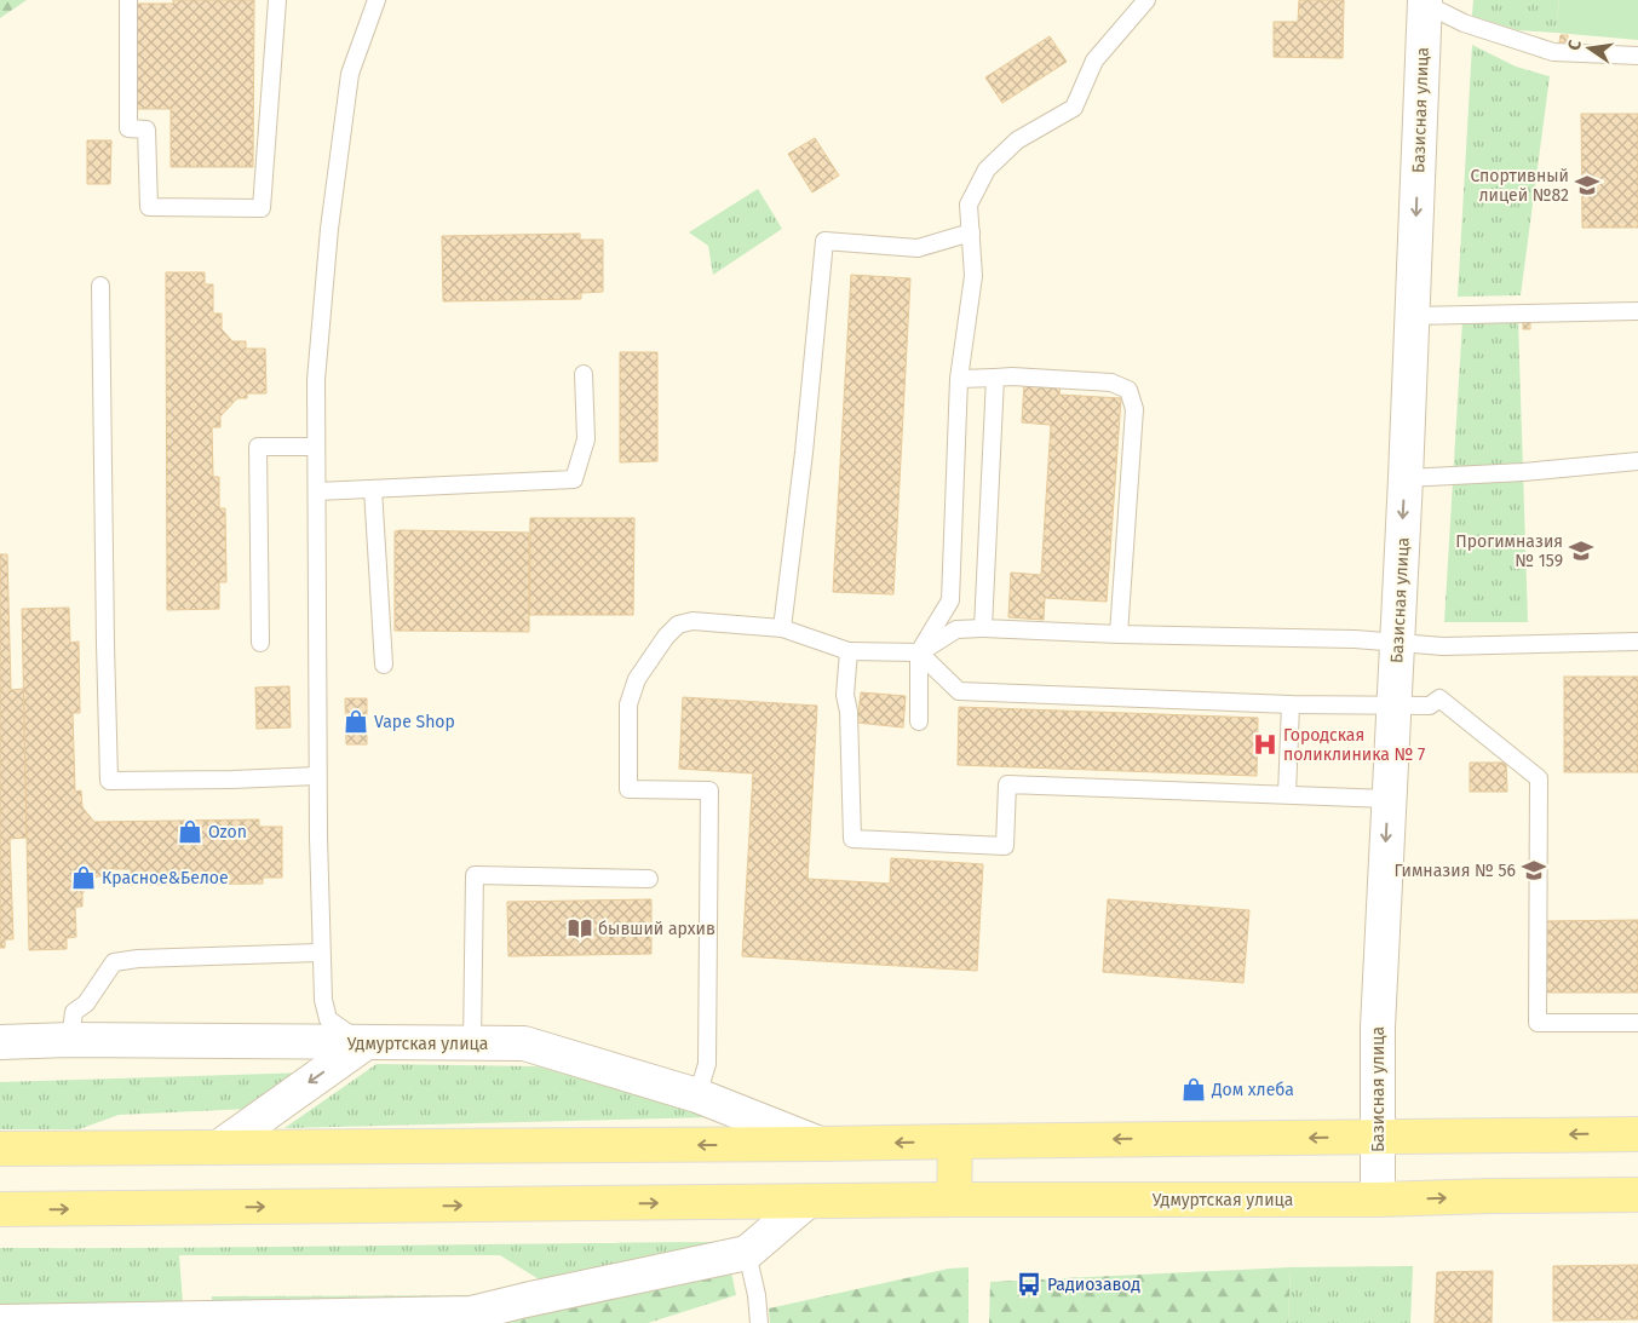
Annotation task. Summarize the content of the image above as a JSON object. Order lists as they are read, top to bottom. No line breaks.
{"streets":{"main road":["Удмуртская улица"],"street":["Базисная улица"]},"crossings":[["Базисная улица","Удмуртская улица"]],"one_way":["Базисная улица"],"places":{"school or university":["Спортивный лицей №82","Прогимназия № 159","Гимназия № 56"],"shop":["Vape Shop","Ozon","Красное&Белое","Дом хлеба"],"hospital":["Городская поликлиника № 7"],"library":["бывший архив"],"bus stop":["Радиозавод"]},"north":"left"}
